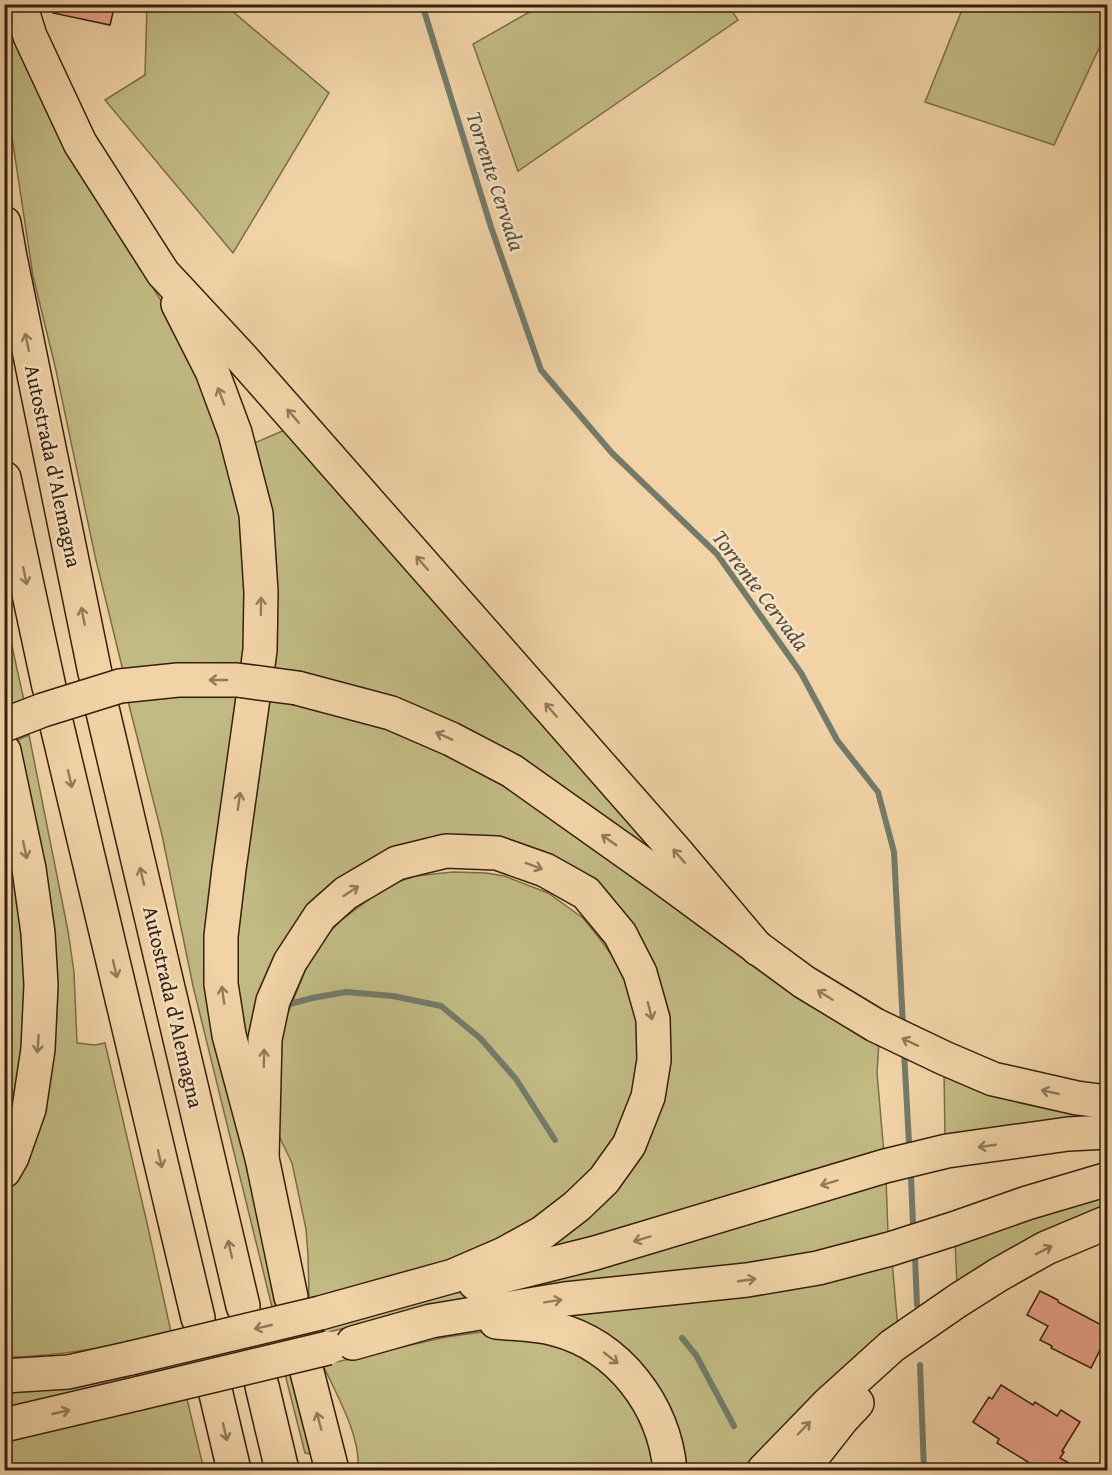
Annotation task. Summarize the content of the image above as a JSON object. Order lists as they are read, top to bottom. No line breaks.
{"streets":{"highway":["Autostrada d'Alemagna"]},"water":["Torrente Cervada"]}
